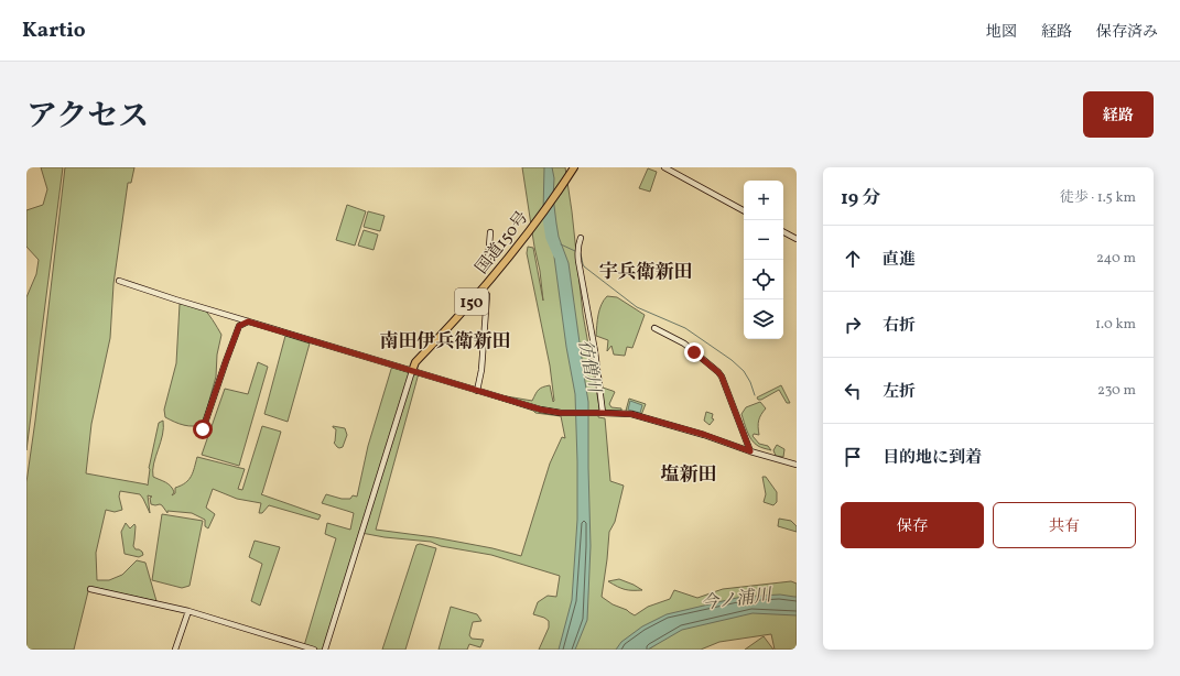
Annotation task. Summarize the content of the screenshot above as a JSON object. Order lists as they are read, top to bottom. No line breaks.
{"streets":{"highway":["国道150号","150"]},"districts":["宇兵衛新田","南田伊兵衛新田","塩新田"],"water":["彷僧川","今ノ浦川"],"page":{"header":"Kartio","nav":["地図","経路","保存済み"],"title":"アクセス","buttons":["経路",["保存","共有"]],"heading":["19 分","徒歩 · 1.5 km"],"map_buttons":["+","−"],"list":[["直進","240 m"],["右折","1.0 km"],["左折","230 m"],"目的地に到着"]}}
